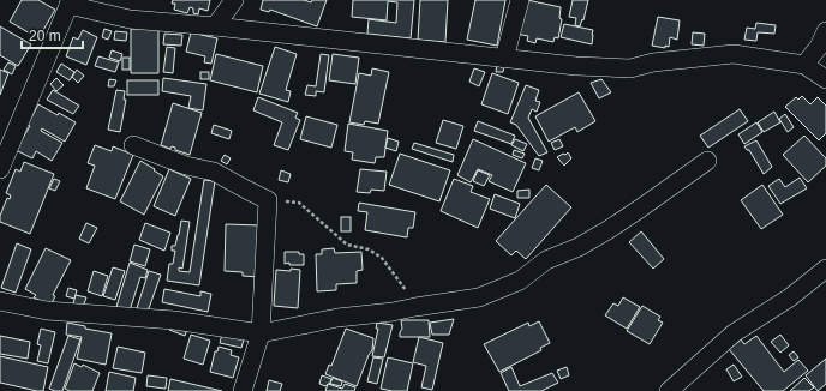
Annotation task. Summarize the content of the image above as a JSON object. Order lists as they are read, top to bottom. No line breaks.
{"scale_bar":"20 m"}
